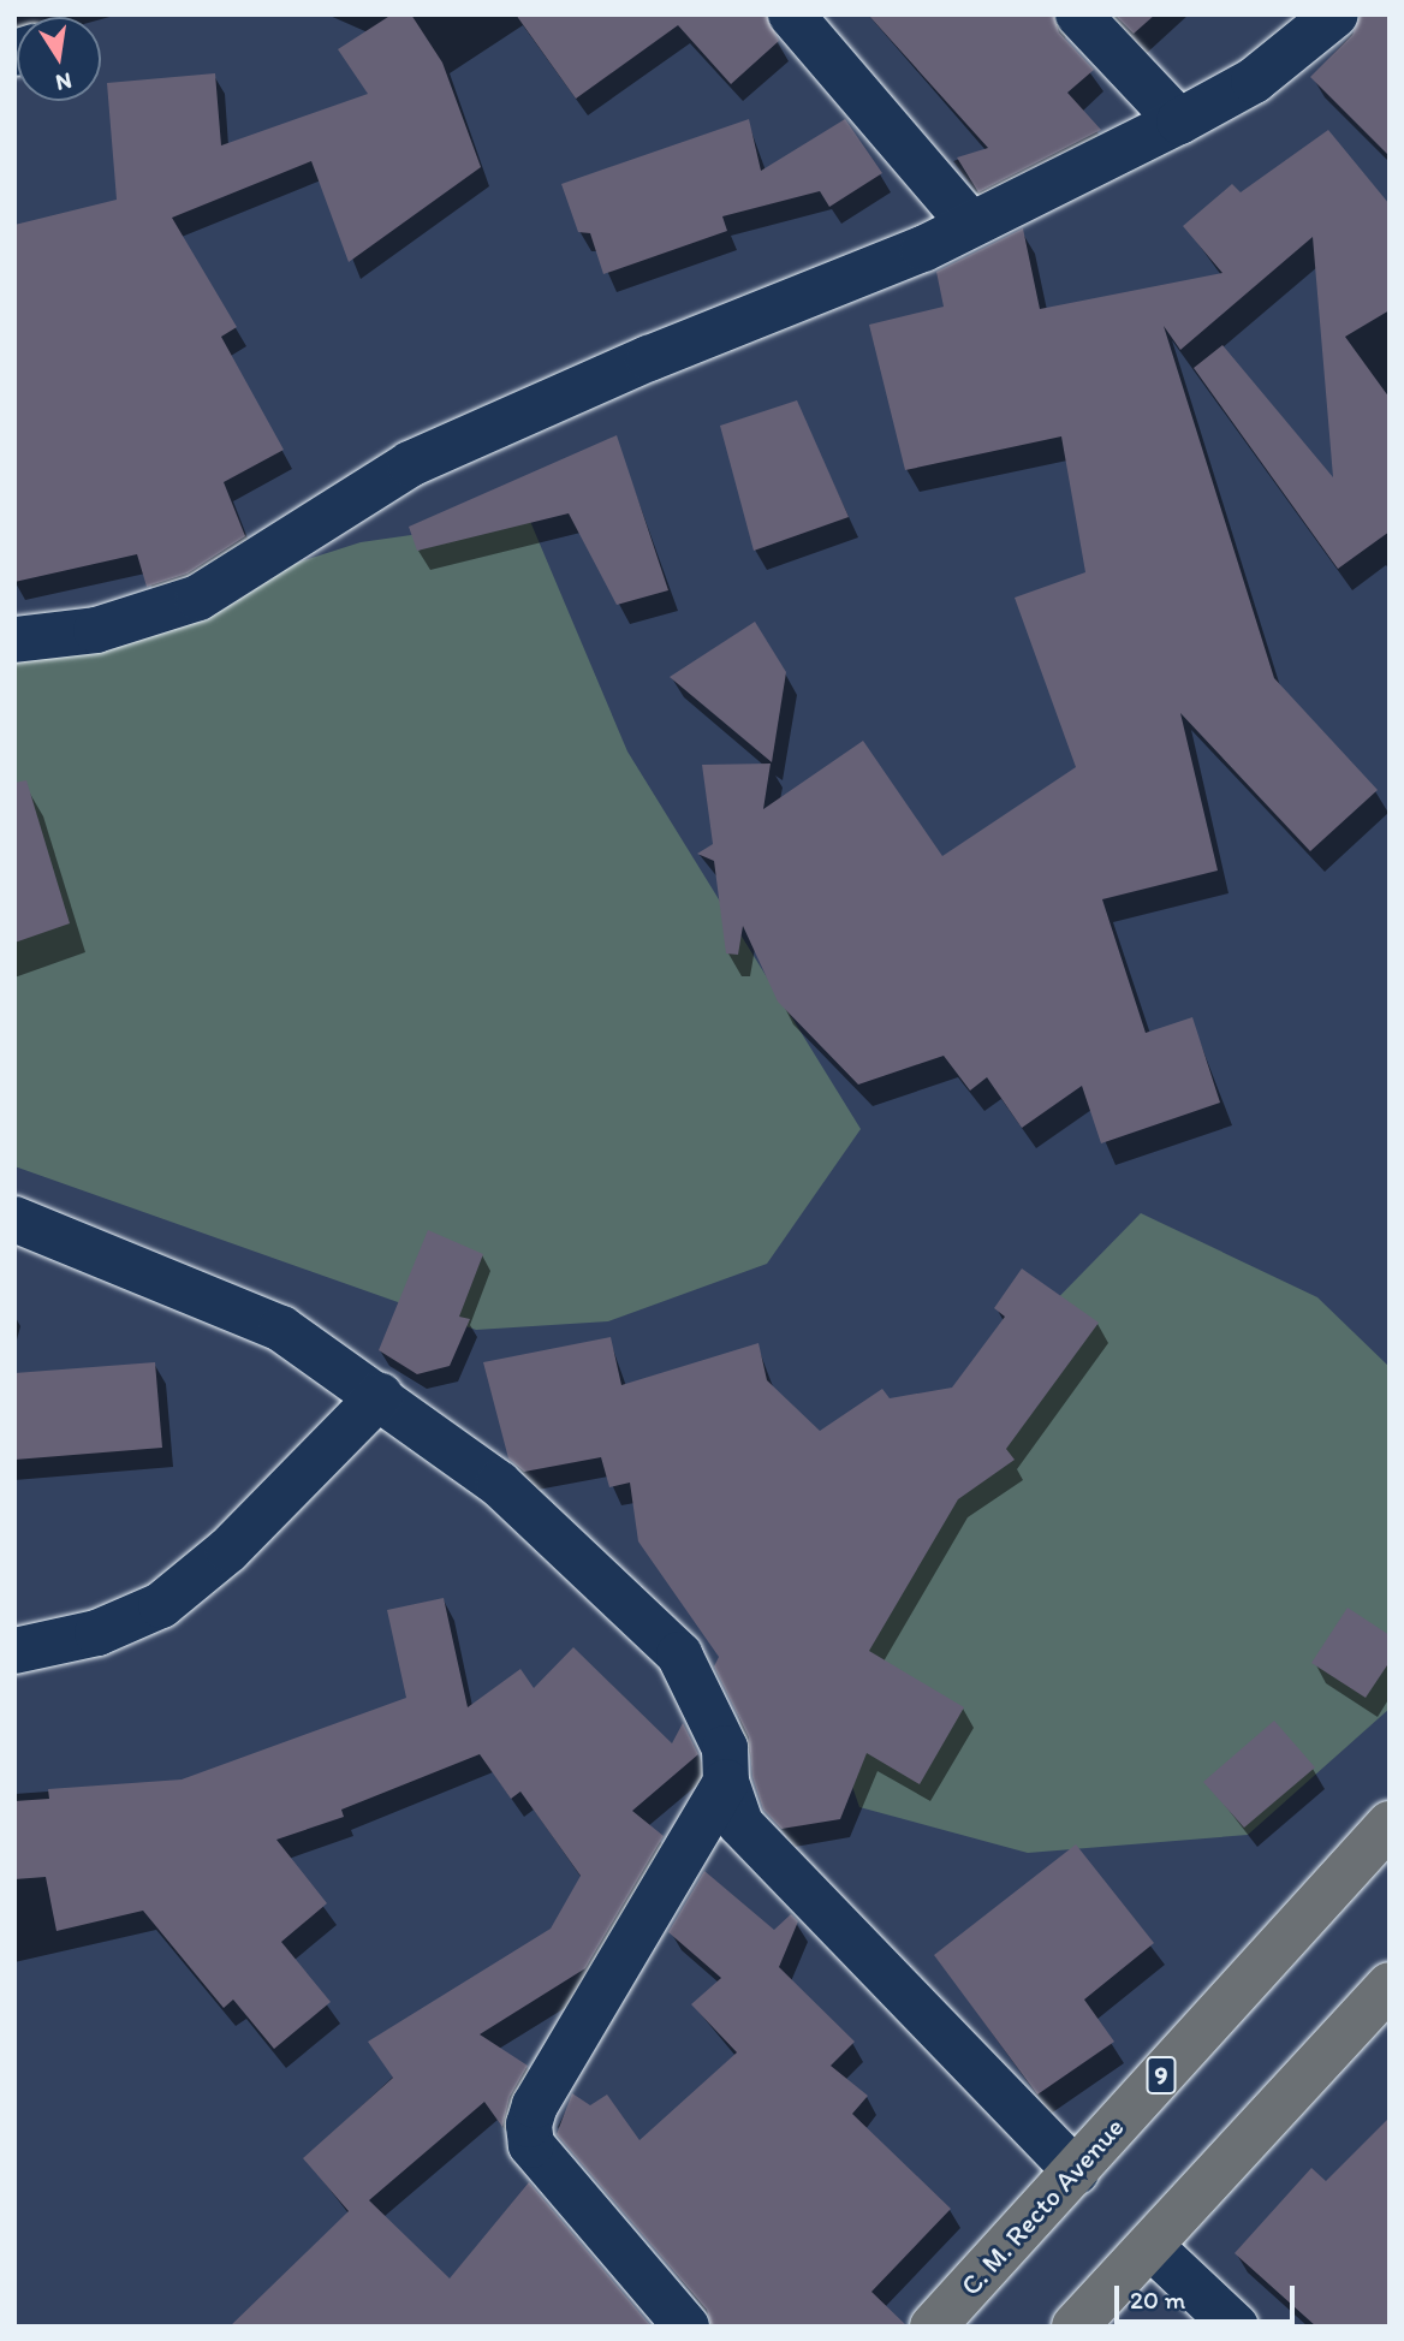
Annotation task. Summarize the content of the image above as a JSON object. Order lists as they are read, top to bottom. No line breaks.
{"streets":{"highway":["9","C. M. Recto Avenue"]},"scale_bar":"20 m","north":"bottom"}
